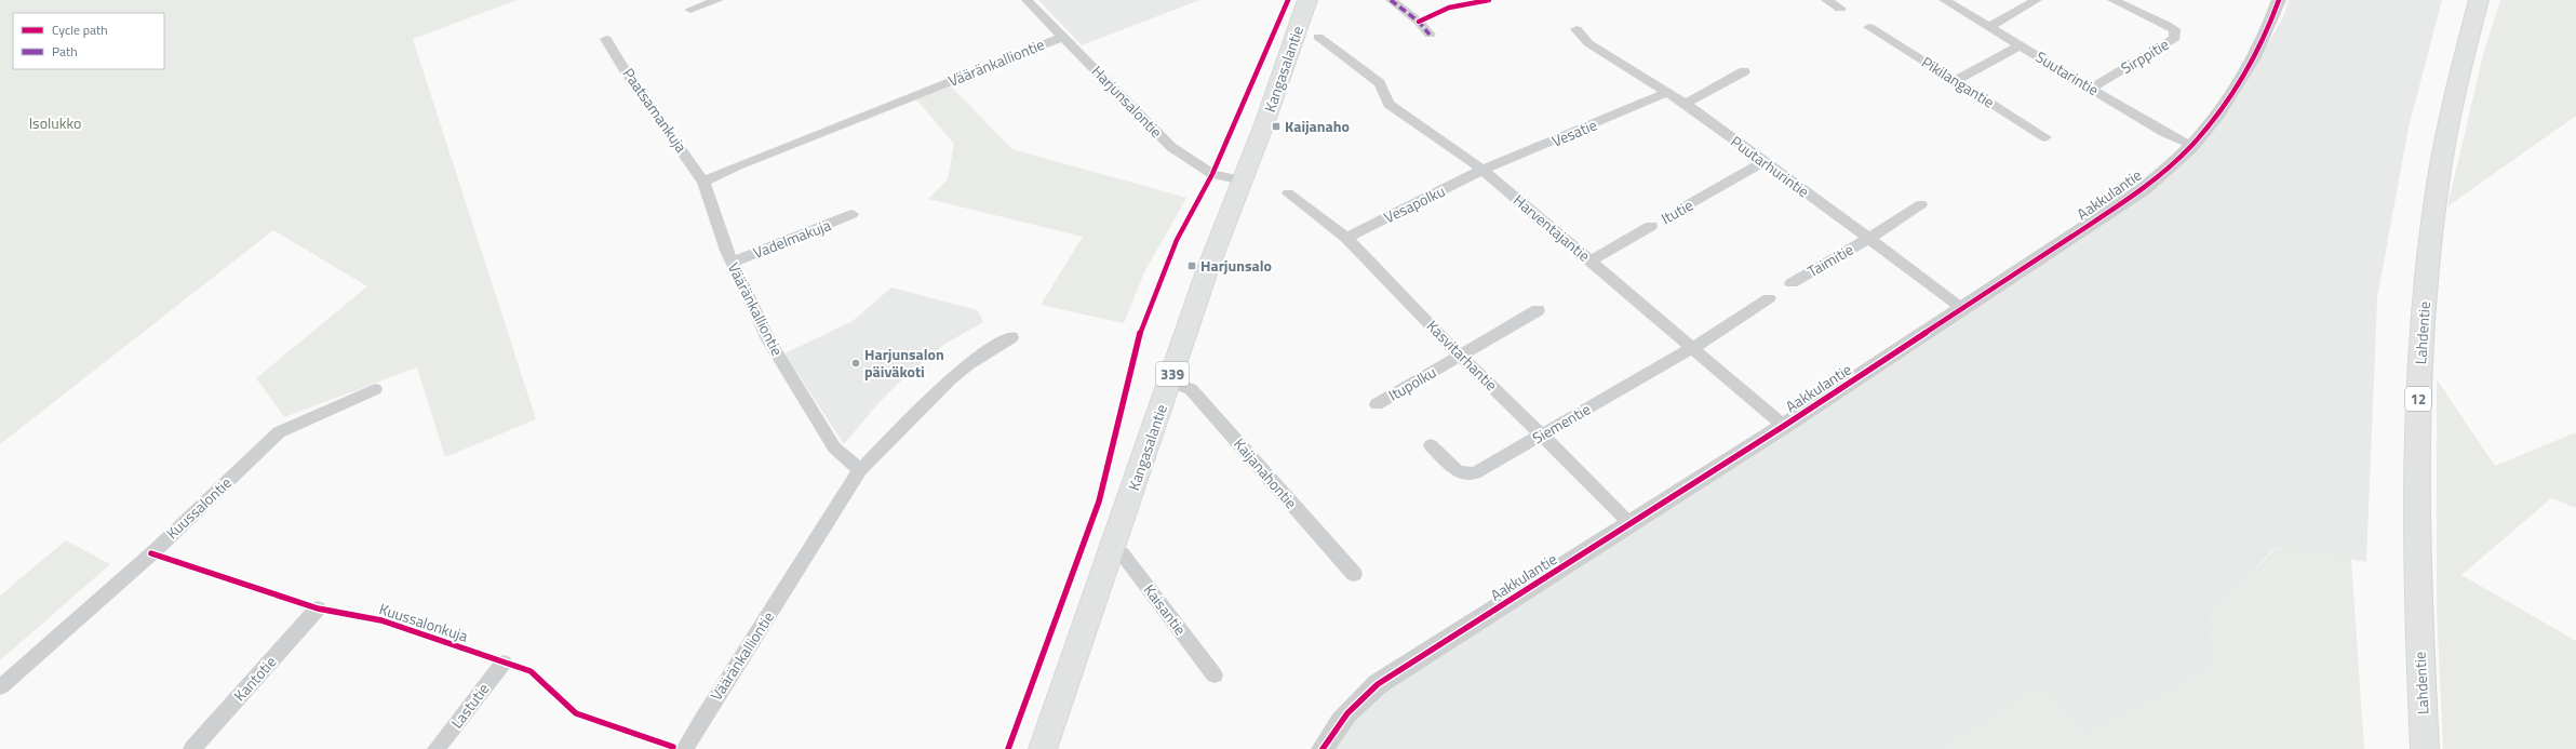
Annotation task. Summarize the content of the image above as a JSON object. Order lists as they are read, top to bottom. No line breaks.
{"streets":{"main road":["Kangasalantie","Lahdentie","339","12"],"street":["Sirppitie","Vääränkalliontie","Suutarintie","Pikilangantie","Harjunsalontie","Paatsamankuja","Vesatie","Puutarhurintie","Aakkulantie","Vesapolku","Itutie","Harventajantie","Vadelmakuja","Taimitie","Kasvitarhantie","Itupolku","Siementie","Kaijanahontie","Kuussalontie","Kaisantie","Kantotie","Lastutie"],"cycle path":["Kuussalonkuja"]},"crossings":[["Sirppitie","Suutarintie"],["Vääränkalliontie","Harjunsalontie"],["Vääränkalliontie","Paatsamankuja"],["Vääränkalliontie","Vadelmakuja"],["Kangasalantie","Harjunsalontie"],["Kangasalantie","Kaijanahontie"],["Kangasalantie","Kaisantie"],["Suutarintie","Aakkulantie"],["Vesatie","Puutarhurintie"],["Vesatie","Vesapolku"],["Vesatie","Harventajantie"],["Puutarhurintie","Aakkulantie"],["Puutarhurintie","Itutie"],["Puutarhurintie","Taimitie"],["Aakkulantie","Harventajantie"],["Aakkulantie","Kasvitarhantie"],["Vesapolku","Harventajantie"],["Vesapolku","Kasvitarhantie"],["Itutie","Harventajantie"],["Harventajantie","Siementie"],["Kasvitarhantie","Itupolku"],["Kasvitarhantie","Siementie"]],"parks":["Isolukko"],"places":{"transit":["Kaijanaho","Harjunsalo"],"other":["Harjunsalon päiväkoti"]},"legend":["Cycle path","Path"]}
